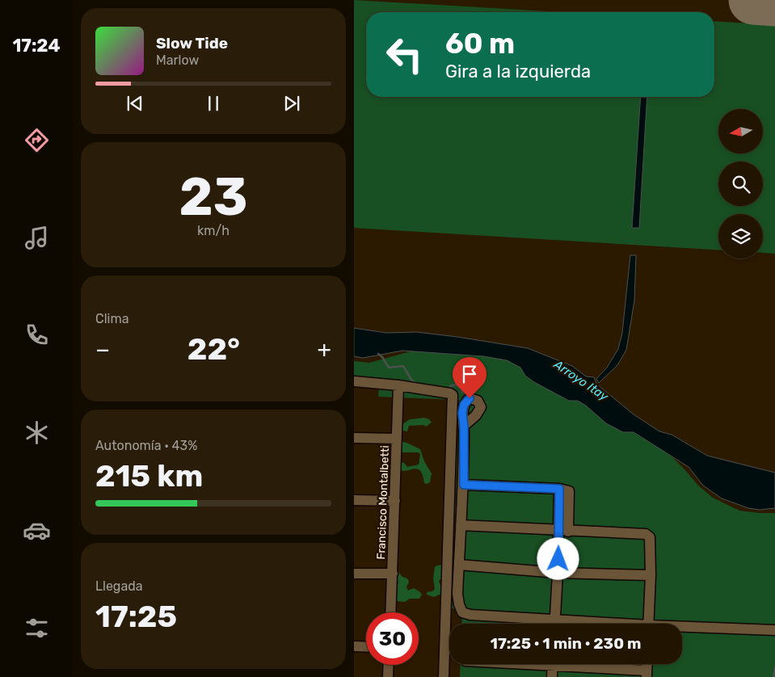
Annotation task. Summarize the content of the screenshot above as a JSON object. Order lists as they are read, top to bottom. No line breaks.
{"streets":{"street":["Francisco Montalbetti"]},"water":["Arroyo Itay"],"north":"left","page":{"tabs":"17:24","turn":["60 m","Gira a la izquierda"],"song":["Slow Tide","Marlow"],"tile":[["23","km/h"],"Clima",["Autonomía · 43%","215 km"],["Llegada","17:25"]],"heat":["−","22°","+"],"limit":"30","trip":"17:25 · 1 min · 230 m"}}
